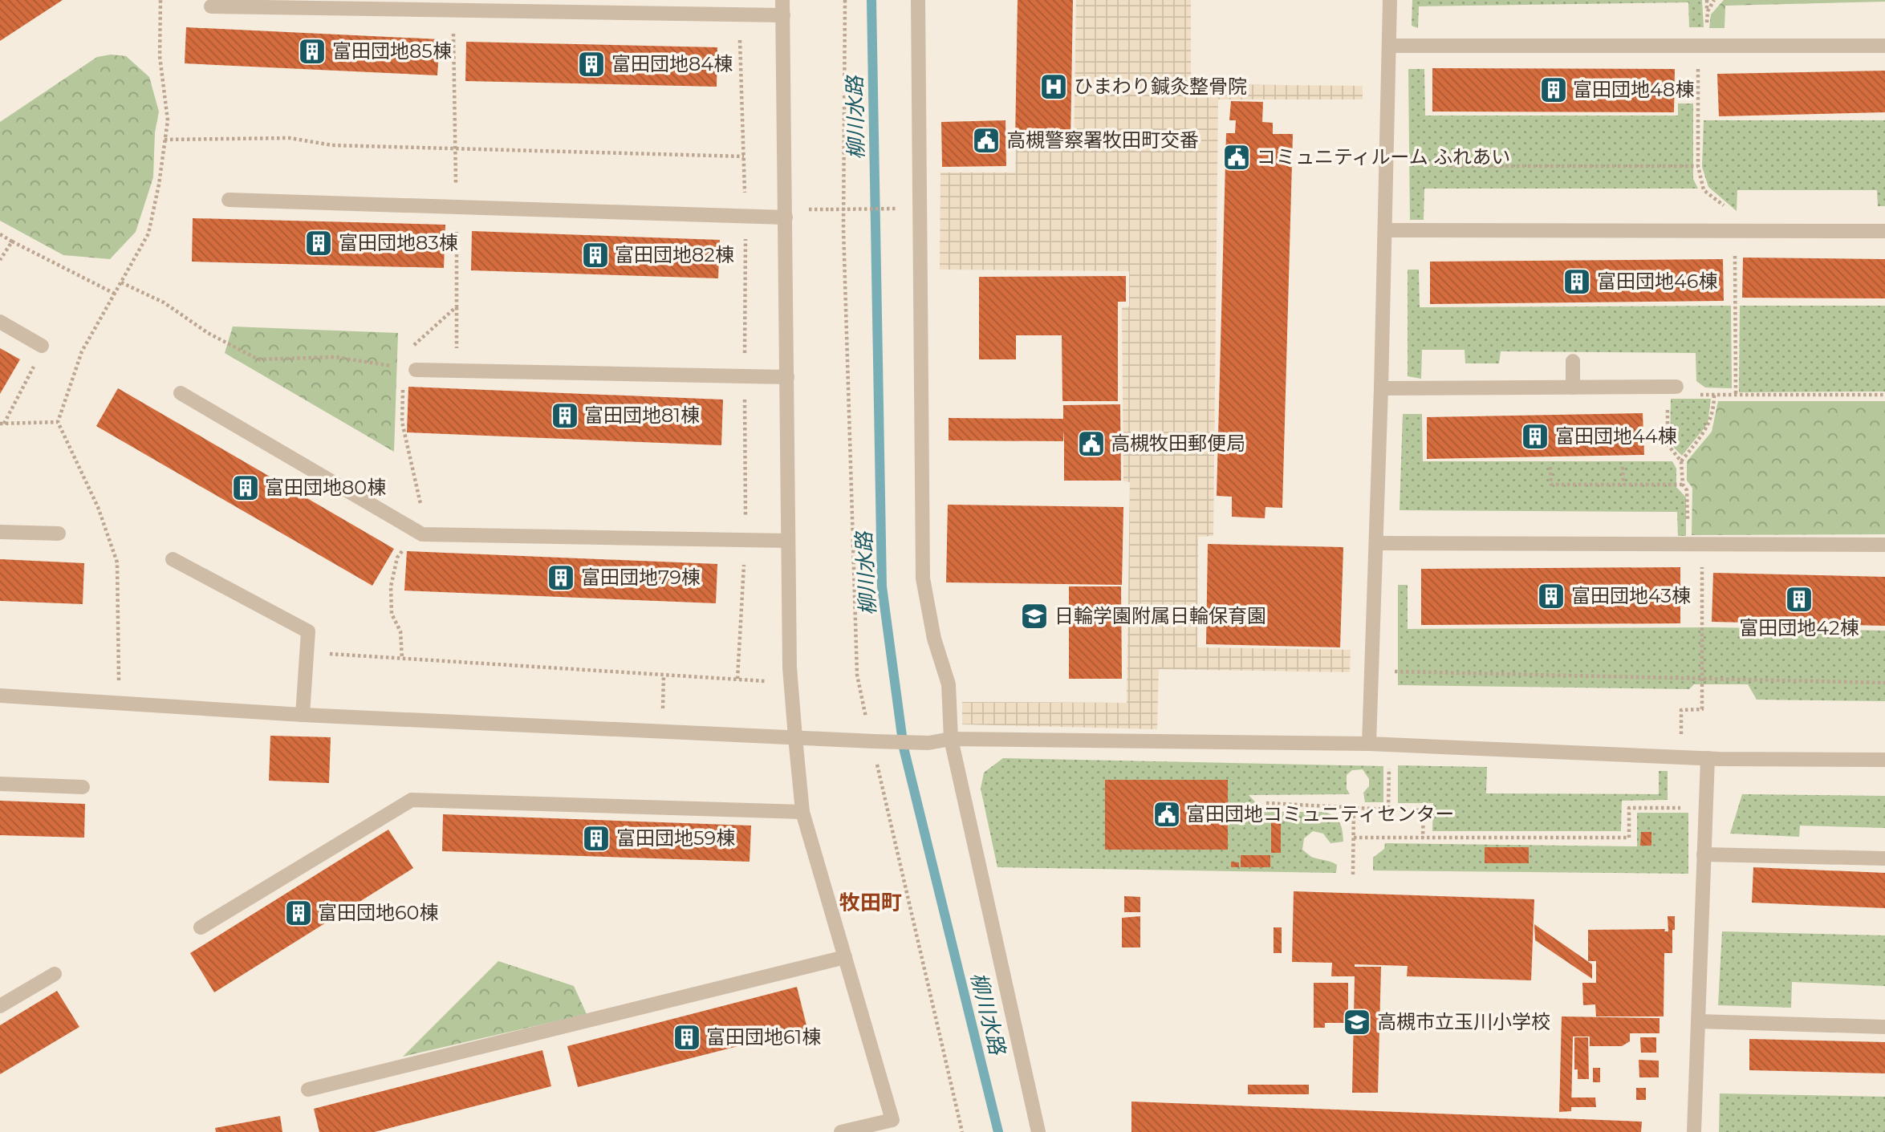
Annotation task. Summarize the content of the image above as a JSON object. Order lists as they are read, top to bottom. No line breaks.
{"districts":["牧田町"],"water":["柳川水路"],"places":{"building":["富田団地85棟","富田団地84棟","富田団地48棟","富田団地83棟","富田団地82棟","富田団地46棟","富田団地81棟","富田団地44棟","富田団地80棟","富田団地79棟","富田団地43棟","富田団地42棟","富田団地59棟","富田団地60棟","富田団地61棟"],"hospital":["ひまわり鍼灸整骨院"],"public building":["高槻警察署牧田町交番","コミュニティルーム ふれあい","高槻牧田郵便局","富田団地コミュニティセンター"],"school or university":["日輪学園附属日輪保育園","高槻市立玉川小学校"]}}
